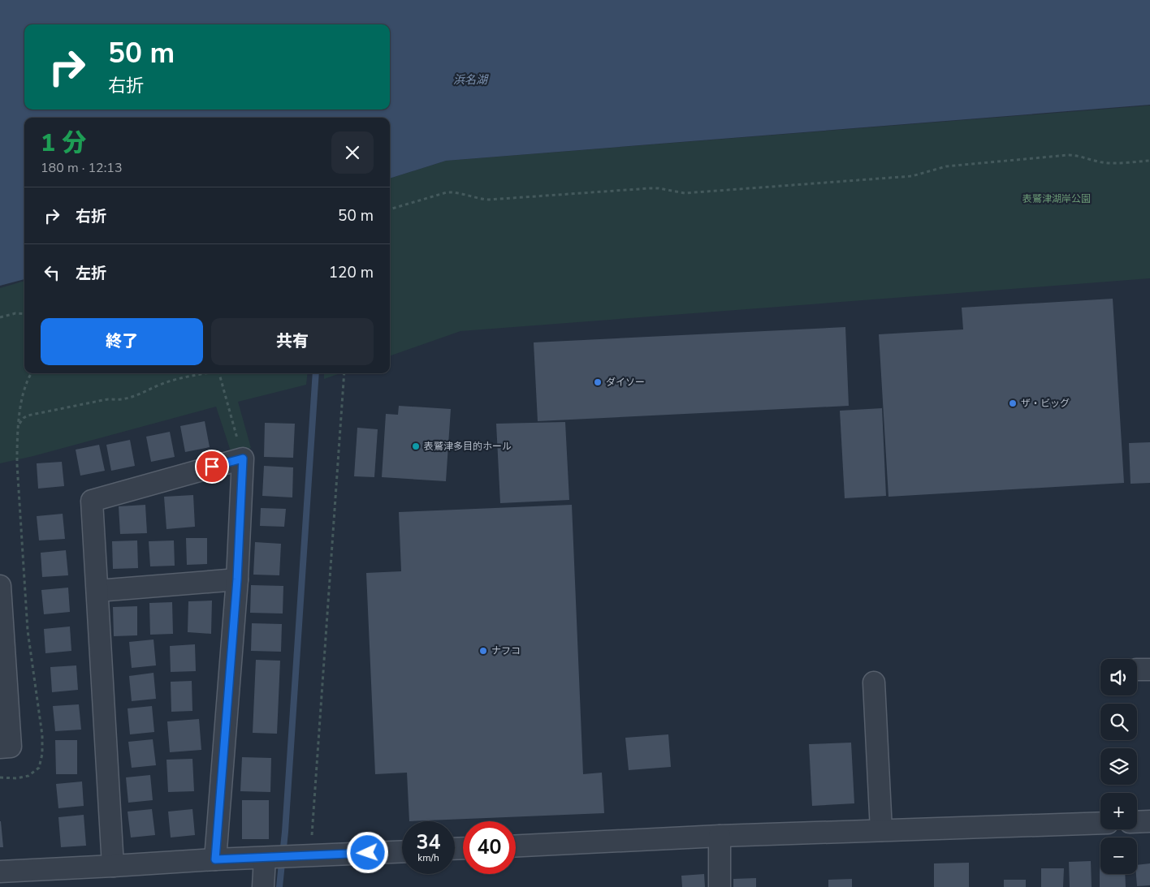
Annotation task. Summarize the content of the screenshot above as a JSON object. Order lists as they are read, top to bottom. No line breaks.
{"water":["浜名湖"],"parks":["表鷲津湖岸公園"],"places":["ダイソー","ザ・ビッグ","表鷲津多目的ホール","ナフコ"],"page":{"turn":["50 m","右折"],"heading":["1 分","180 m · 12:13"],"list":[{"name":"右折","value":"50 m"},{"name":"左折","value":"120 m"}],"buttons":["終了","共有"],"map_buttons":["+","−"],"speed":"34 km/h","limit":"40"}}
